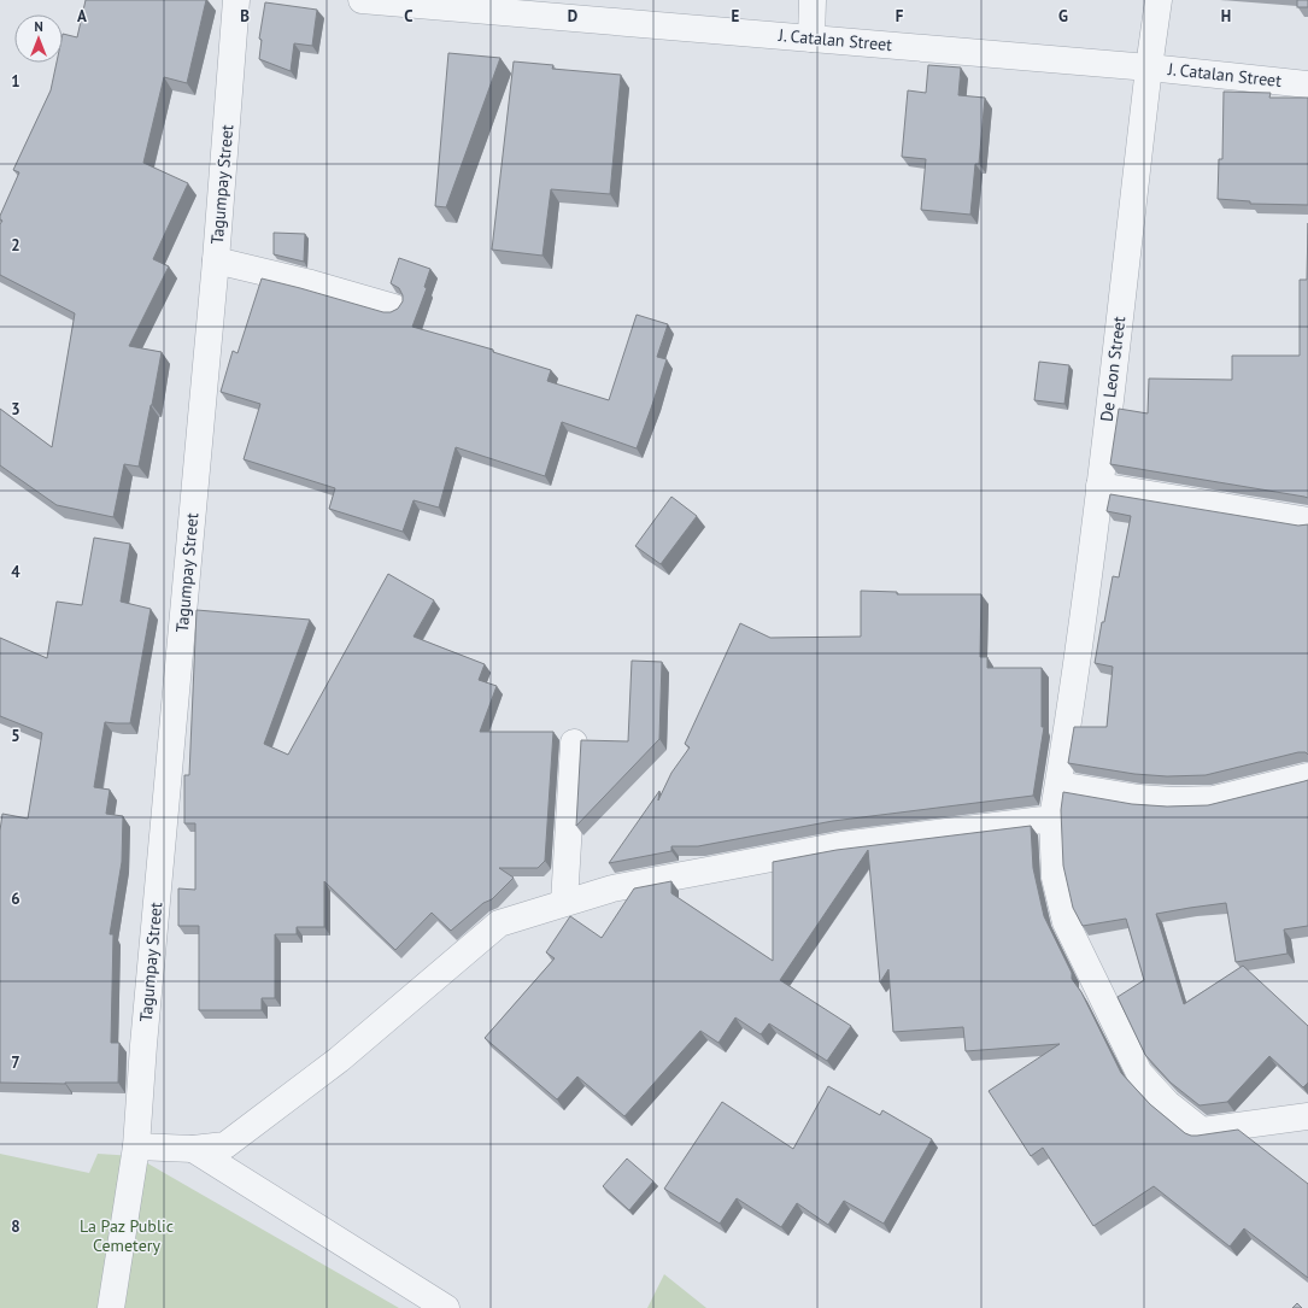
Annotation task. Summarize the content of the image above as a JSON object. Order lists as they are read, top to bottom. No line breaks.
{"streets":{"street":["J. Catalan Street","Tagumpay Street","De Leon Street"]},"crossings":[["J. Catalan Street","De Leon Street"]],"parks":["La Paz Public Cemetery"],"north":"top","grid":{"columns":["A","B","C","D","E","F","G","H"],"rows":["1","2","3","4","5","6","7","8"]}}
